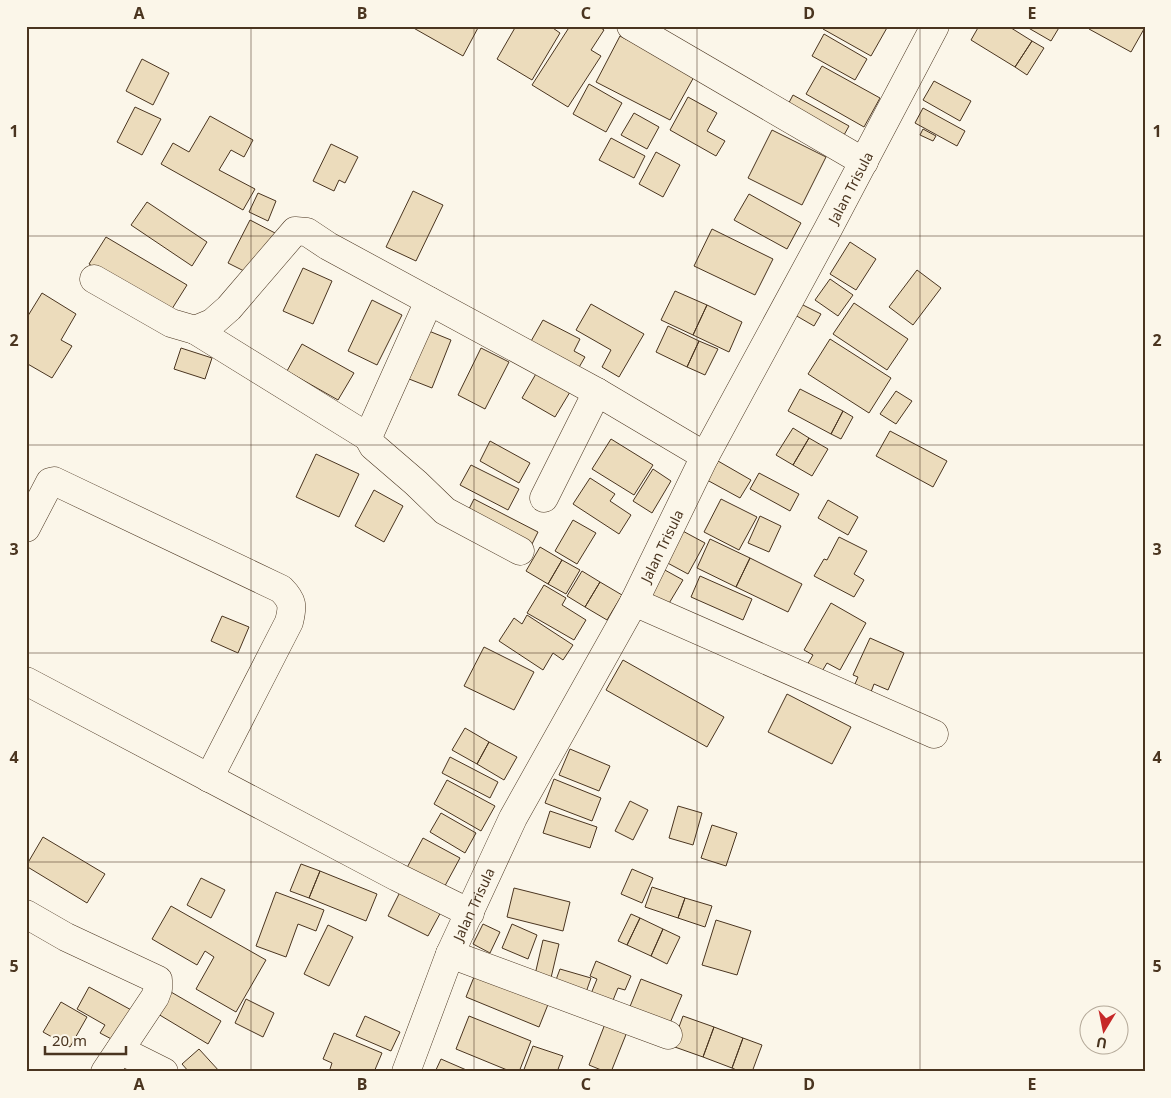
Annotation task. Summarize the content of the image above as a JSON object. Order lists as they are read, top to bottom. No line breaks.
{"streets":{"street":["Jalan Trisula"]},"scale_bar":"20 m","north":"bottom","grid":{"columns":["A","B","C","D","E"],"rows":["1","2","3","4","5"]}}
